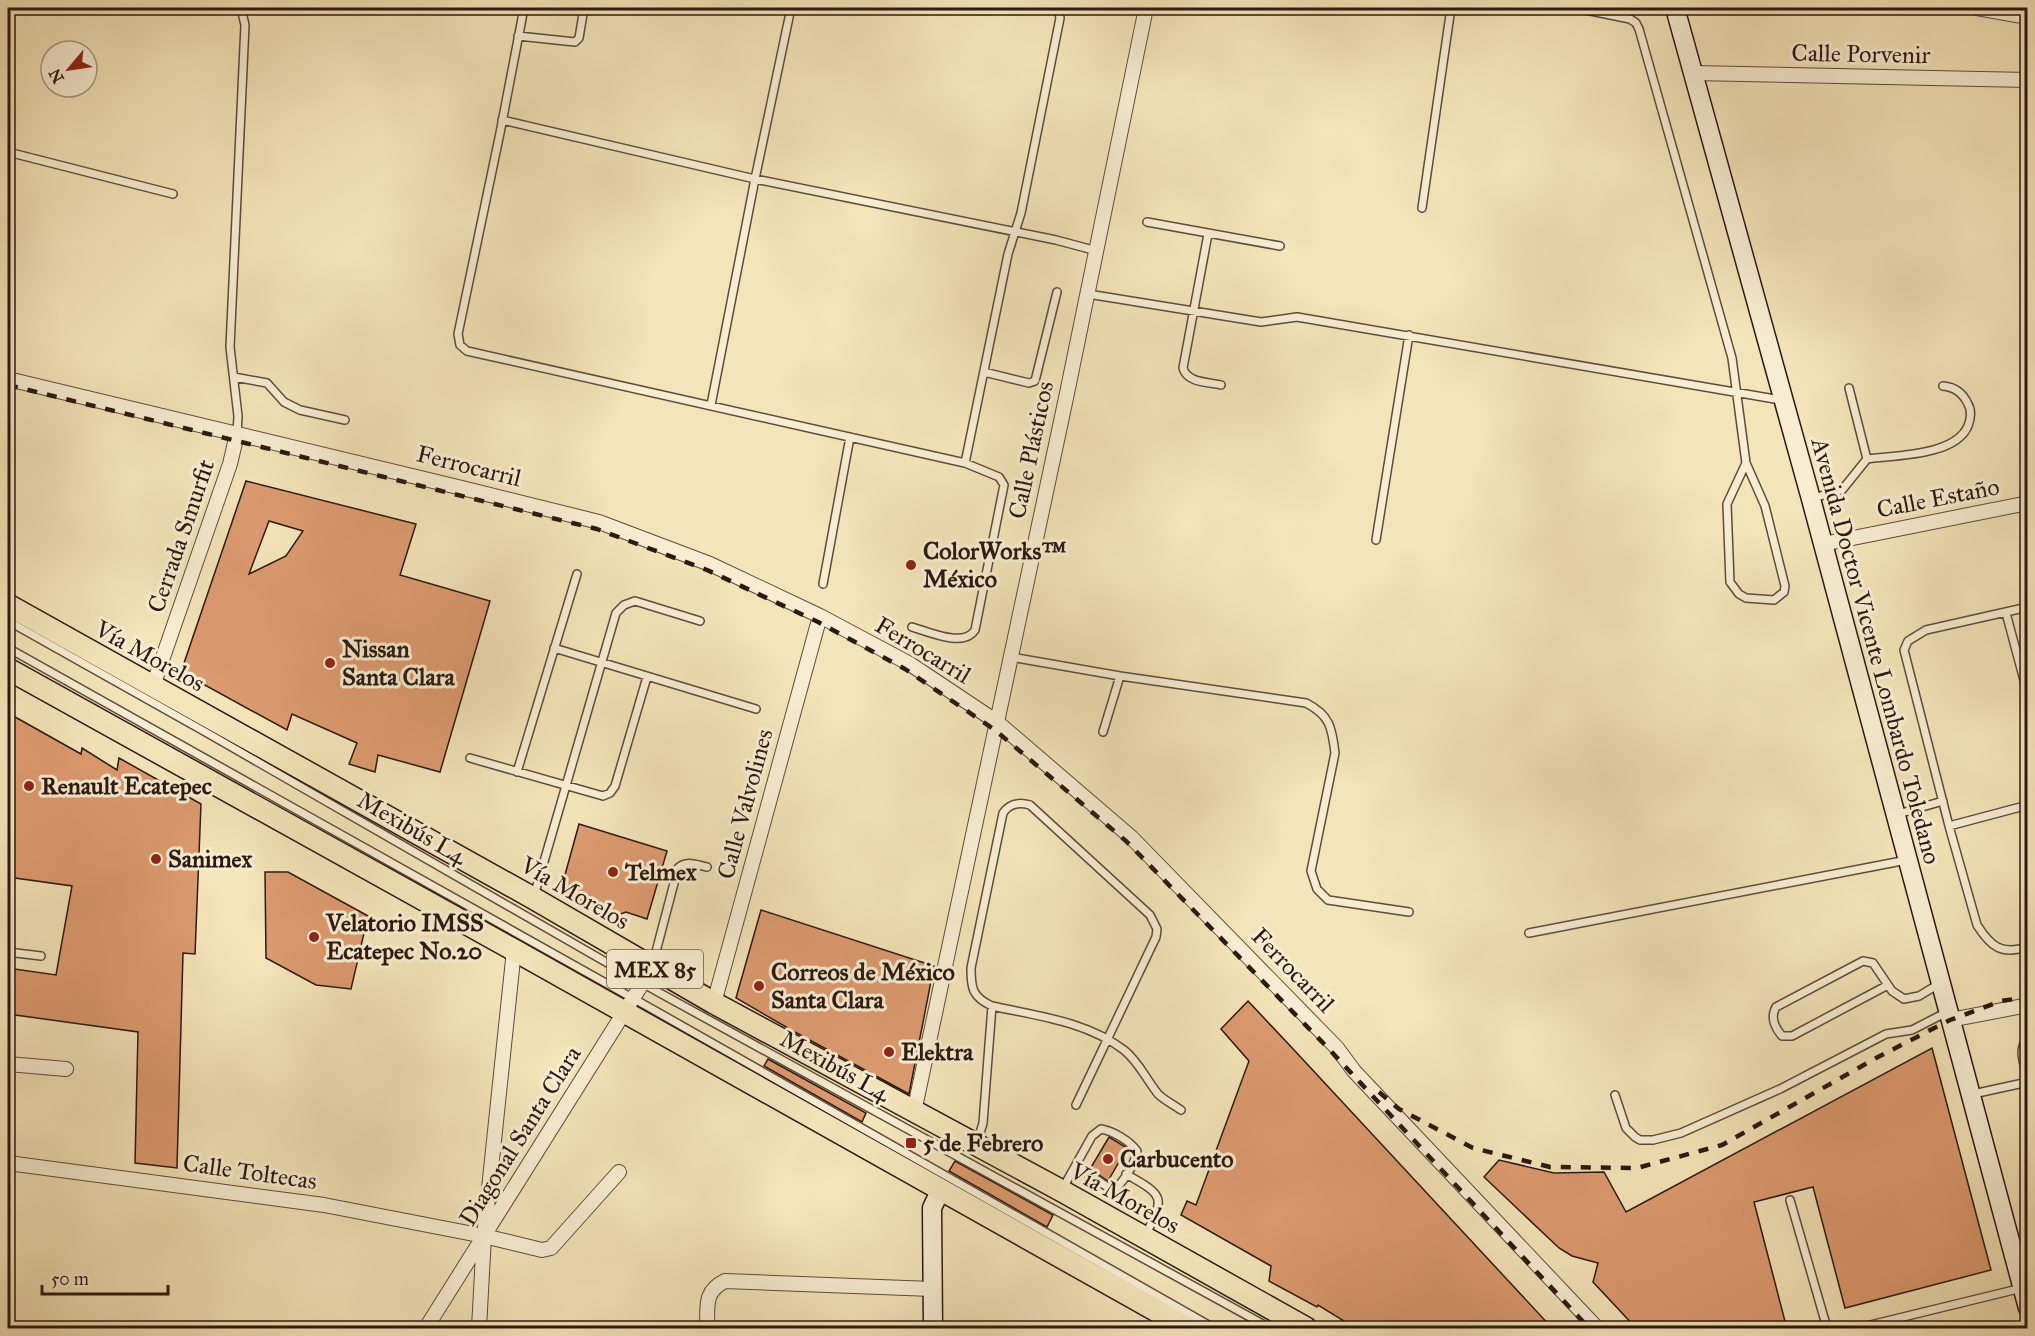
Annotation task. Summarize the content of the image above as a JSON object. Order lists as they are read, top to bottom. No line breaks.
{"streets":{"main road":["Vía Morelos","MEX 85"],"street":["Calle Porvenir","Calle Plásticos","Ferrocarril","Calle Estaño","Cerrada Smurfit","Avenida Doctor Vicente Lombardo Toledano","Calle Valvolines","Diagonal Santa Clara","Calle Toltecas"],"lane":["Mexibús L4"]},"crossings":[["Calle Porvenir","Avenida Doctor Vicente Lombardo Toledano"],["Calle Plásticos","Ferrocarril"],["Calle Plásticos","Vía Morelos"],["Ferrocarril","Cerrada Smurfit"],["Ferrocarril","Calle Valvolines"],["Calle Estaño","Avenida Doctor Vicente Lombardo Toledano"],["Cerrada Smurfit","Vía Morelos"],["Vía Morelos","Calle Valvolines"],["Vía Morelos","Mexibús L4"],["Vía Morelos","Diagonal Santa Clara"],["Mexibús L4","MEX 85"],["Mexibús L4","Diagonal Santa Clara"],["MEX 85","Diagonal Santa Clara"],["Diagonal Santa Clara","Calle Toltecas"]],"places":{"other":["ColorWorks™ México","Nissan Santa Clara","Renault Ecatepec","Sanimex","Telmex","Velatorio IMSS Ecatepec No.20","Correos de México Santa Clara","Elektra","Carbucento"],"transit":["5 de Febrero"]},"scale_bar":"50 m","north":"bottom left"}
